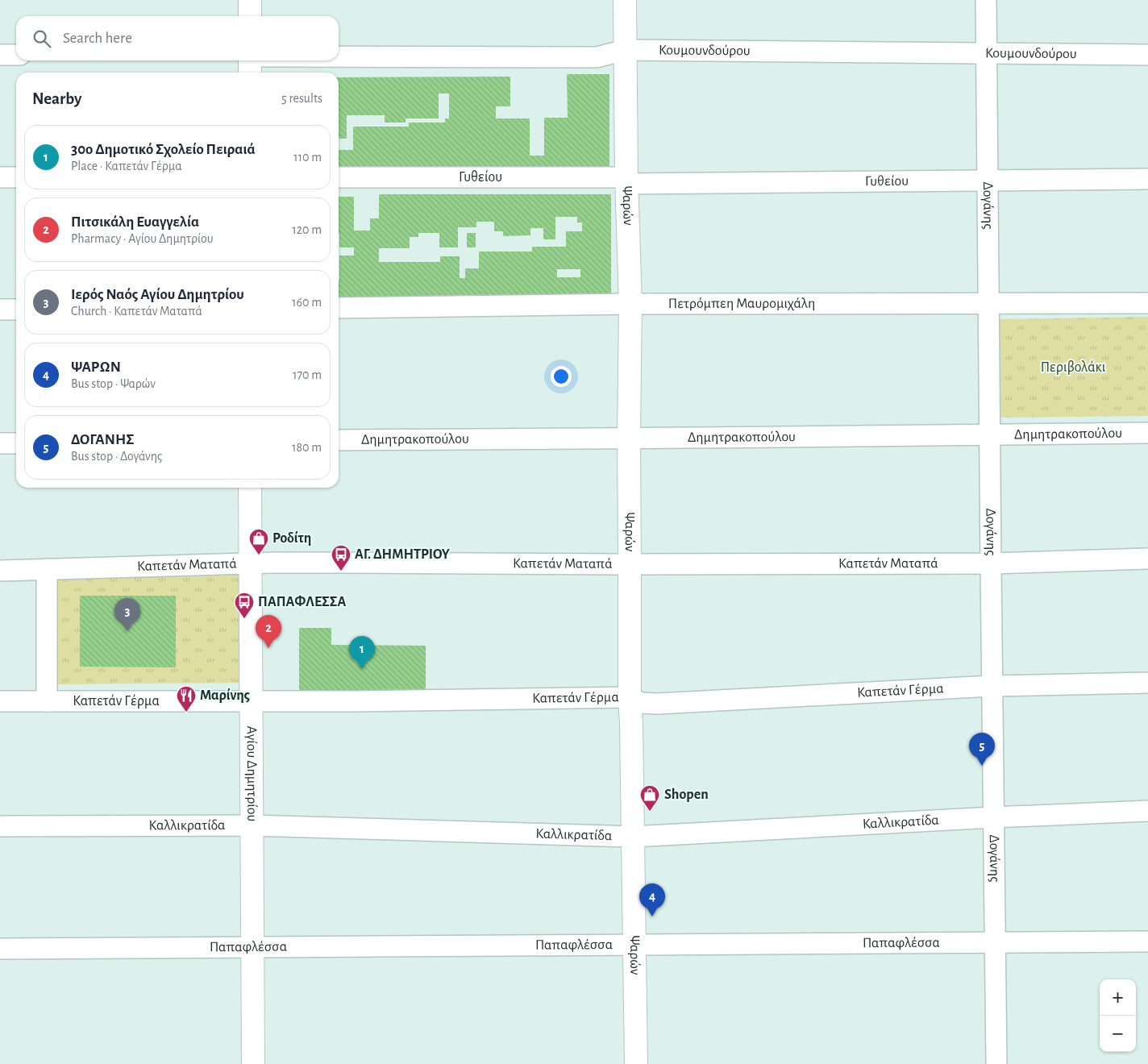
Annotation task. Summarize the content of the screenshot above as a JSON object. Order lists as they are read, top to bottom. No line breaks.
{"streets":{"street":["Κουμουνδούρου","Γυθείου","Ψαρών","Δογάνης","Πετρόμπεη Μαυρομιχάλη","Δημητρακοπούλου","Καπετάν Ματαπά","Καπετάν Γέρμα","Αγίου Δημητρίου","Καλλικρατίδα","Παπαφλέσσα"]},"crossings":[["Κουμουνδούρου","Ψαρών"],["Κουμουνδούρου","Δογάνης"],["Γυθείου","Ψαρών"],["Γυθείου","Δογάνης"],["Ψαρών","Πετρόμπεη Μαυρομιχάλη"],["Ψαρών","Δημητρακοπούλου"],["Ψαρών","Καπετάν Ματαπά"],["Ψαρών","Καπετάν Γέρμα"],["Ψαρών","Καλλικρατίδα"],["Ψαρών","Παπαφλέσσα"],["Δογάνης","Πετρόμπεη Μαυρομιχάλη"],["Δογάνης","Δημητρακοπούλου"],["Δογάνης","Καπετάν Ματαπά"],["Δογάνης","Καπετάν Γέρμα"],["Δογάνης","Καλλικρατίδα"],["Δογάνης","Παπαφλέσσα"],["Καπετάν Ματαπά","Αγίου Δημητρίου"],["Καπετάν Γέρμα","Αγίου Δημητρίου"],["Αγίου Δημητρίου","Καλλικρατίδα"],["Αγίου Δημητρίου","Παπαφλέσσα"]],"parks":["Περιβολάκι"],"places":{"shop":["Ροδίτη","Shopen"],"bus stop":["ΑΓ. ΔΗΜΗΤΡΙΟΥ","ΠΑΠΑΦΛΕΣΣΑ"],"restaurant":["Μαρίνης"]},"page":{"search":"Search here","heading":["Nearby","5 results"],"list":[{"mark":"1","name":"30ο Δημοτικό Σχολείο Πειραιά","note":"Place · Καπετάν Γέρμα","value":"110 m"},{"mark":"2","name":"Πιτσικάλη Ευαγγελία","note":"Pharmacy · Αγίου Δημητρίου","value":"120 m"},{"mark":"3","name":"Ιερός Ναός Αγίου Δημητρίου","note":"Church · Καπετάν Ματαπά","value":"160 m"},{"mark":"4","name":"ΨΑΡΩΝ","note":"Bus stop · Ψαρών","value":"170 m"},{"mark":"5","name":"ΔΟΓΑΝΗΣ","note":"Bus stop · Δογάνης","value":"180 m"}],"pins":["3","2","1","5","4"],"map_buttons":["+","−"]}}
